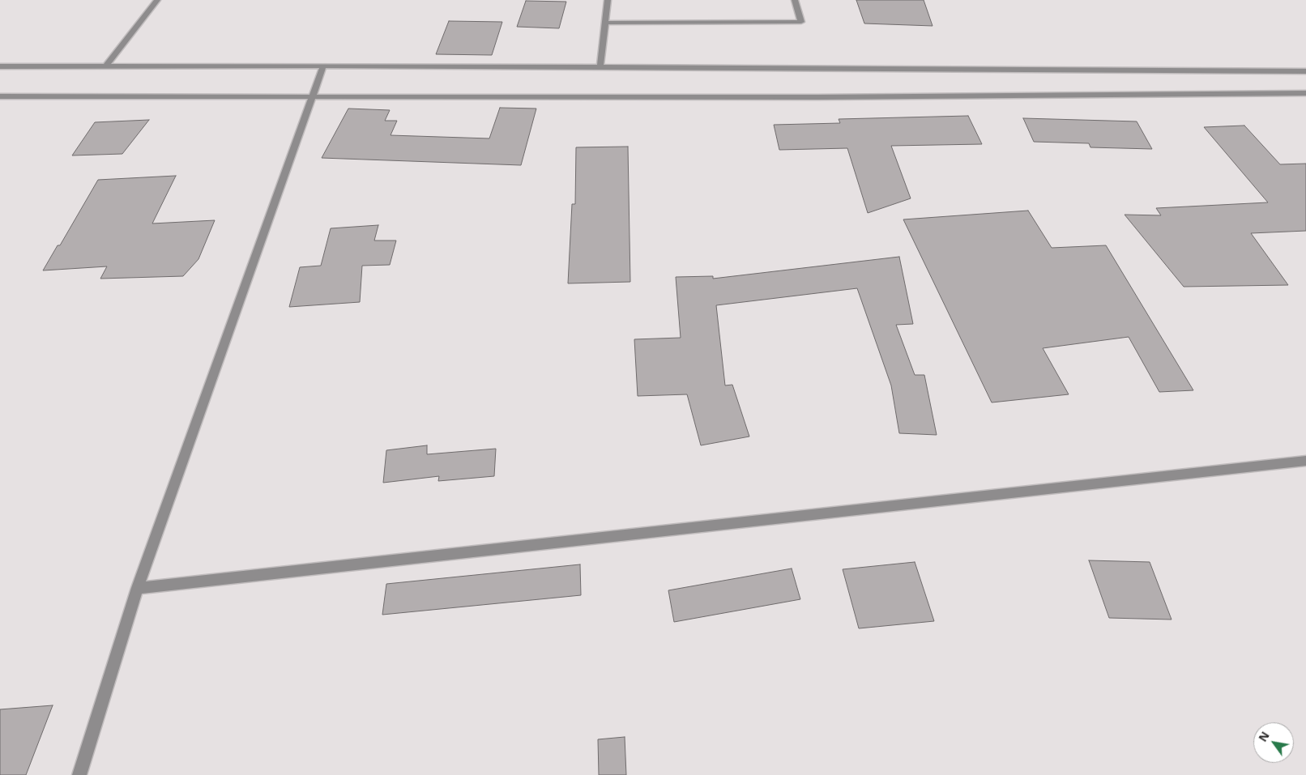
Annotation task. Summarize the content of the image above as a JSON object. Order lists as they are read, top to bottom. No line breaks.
{"north":"top left"}
